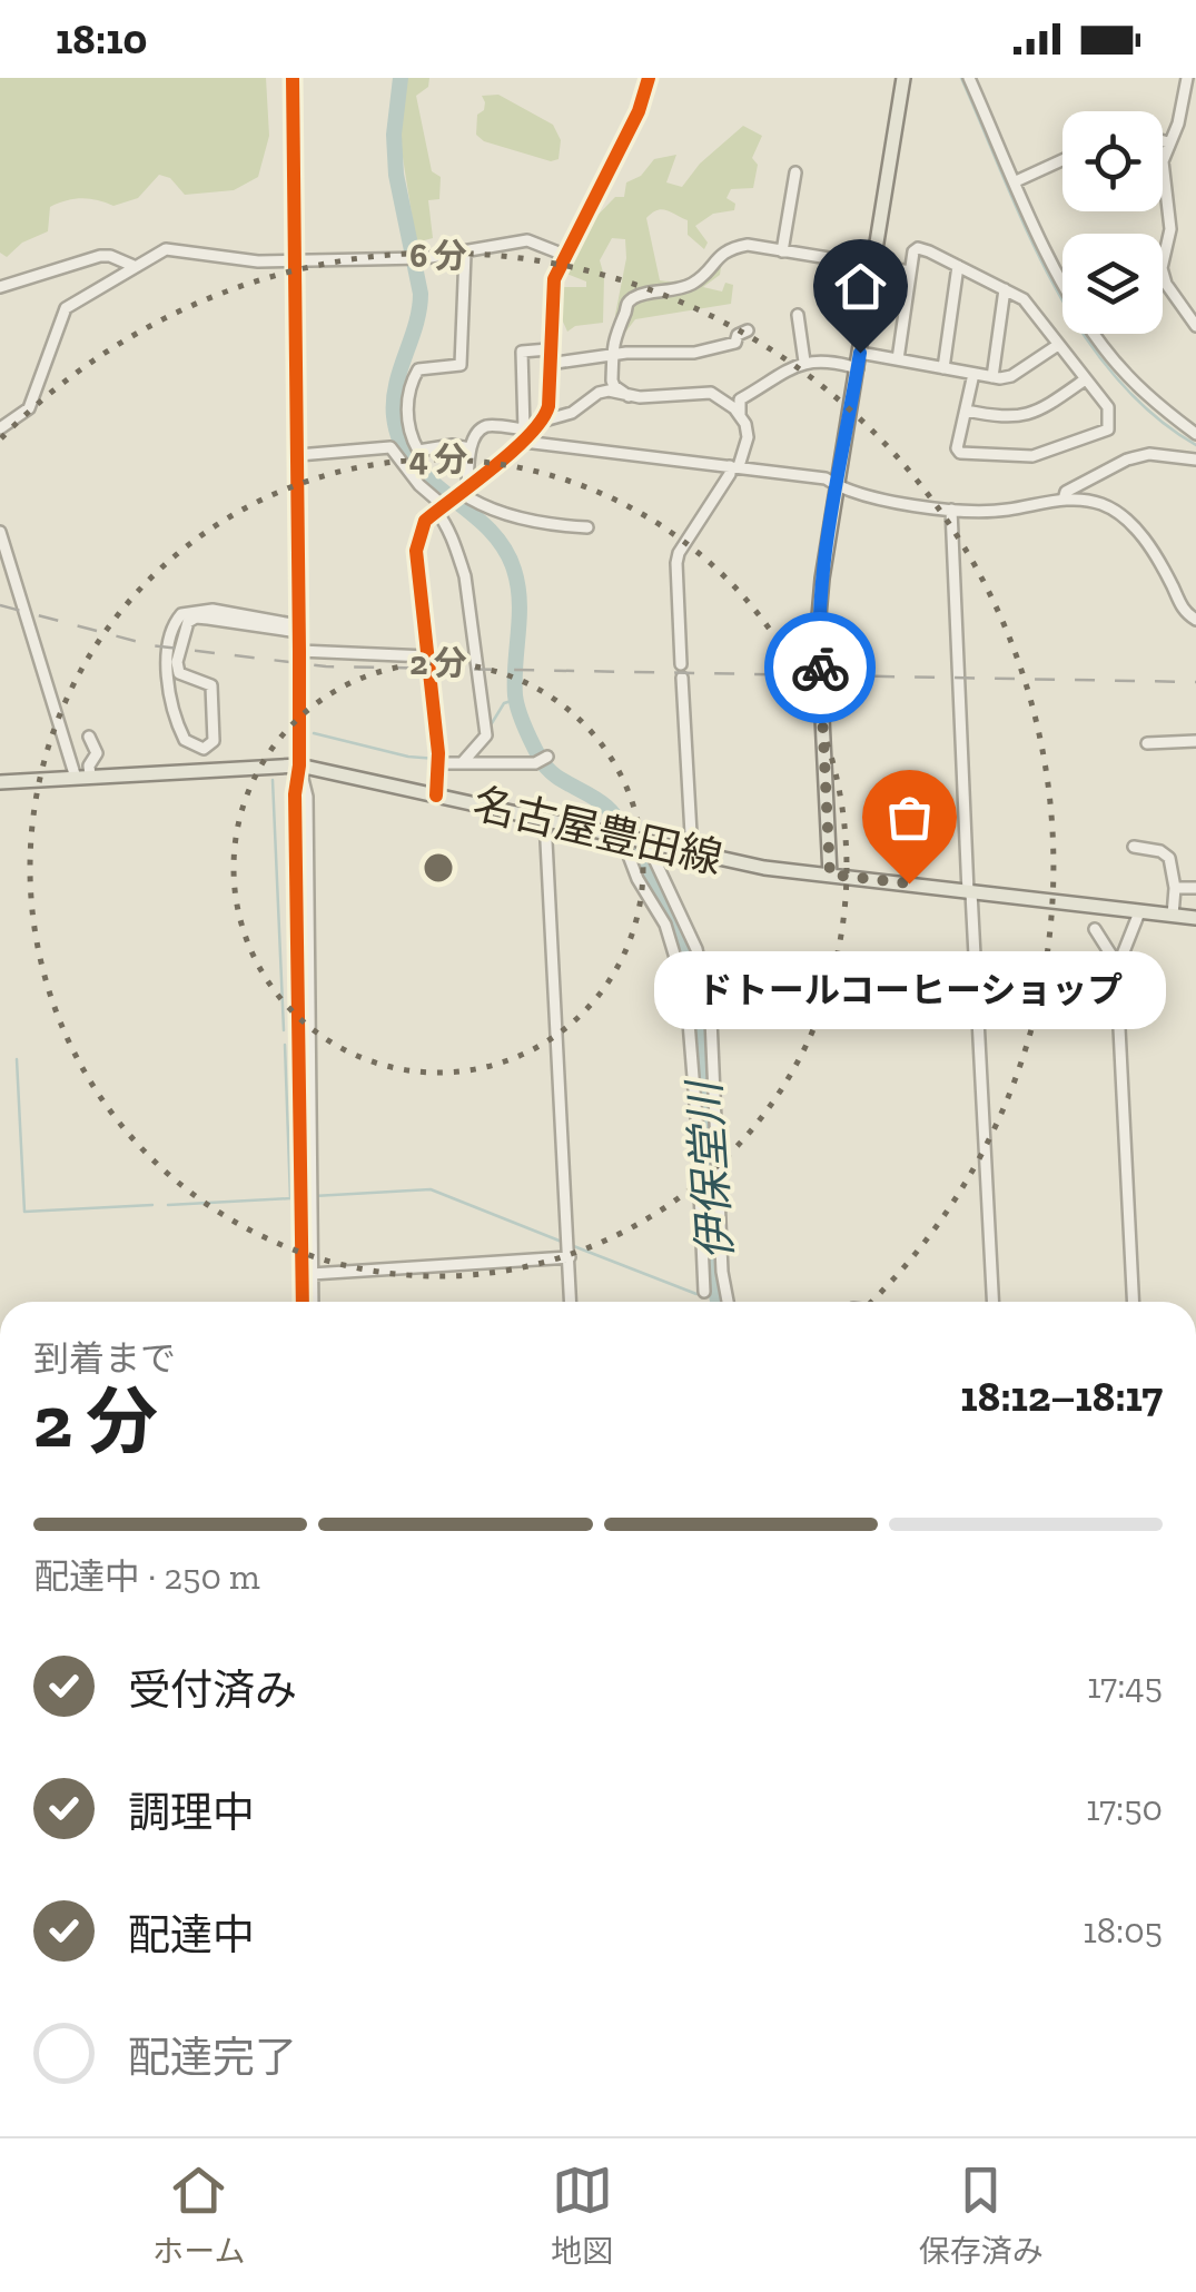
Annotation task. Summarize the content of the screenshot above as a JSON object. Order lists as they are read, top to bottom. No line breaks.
{"streets":{"main road":["名古屋豊田線"]},"water":["伊保堂川"],"places":["ドトールコーヒーショップ"],"page":{"status":"18:10","bubble":"ドトールコーヒーショップ","heading":["2 分","到着まで","18:12–18:17"],"bar":"配達中 · 250 m","list":[["受付済み","17:45"],["調理中","17:50"],["配達中","18:05"],"配達完了"],"tabs":["ホーム","地図","保存済み"]},"rings":["6 分","4 分","2 分"]}
